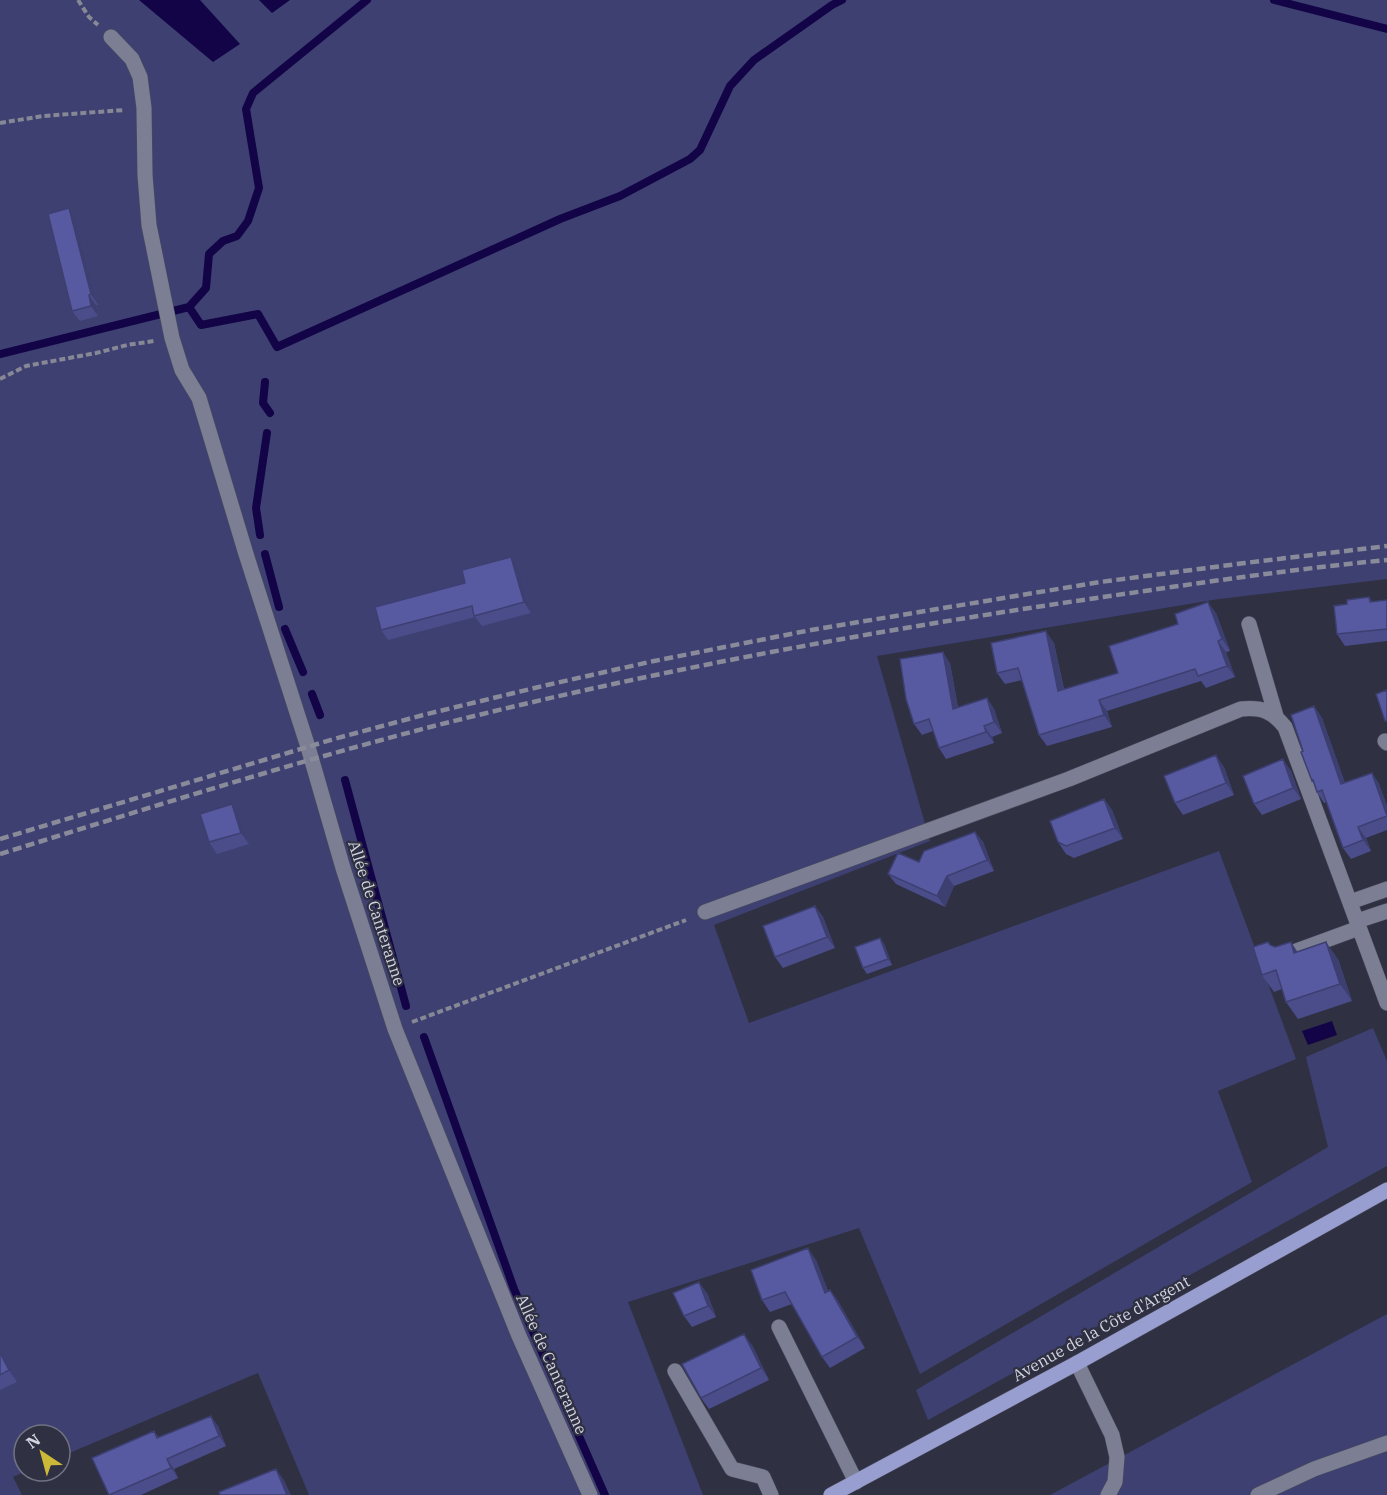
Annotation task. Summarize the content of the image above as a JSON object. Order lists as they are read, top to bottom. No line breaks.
{"streets":{"main road":["Avenue de la Côte d'Argent"],"street":["Allée de Canteranne"]},"north":"top left"}
